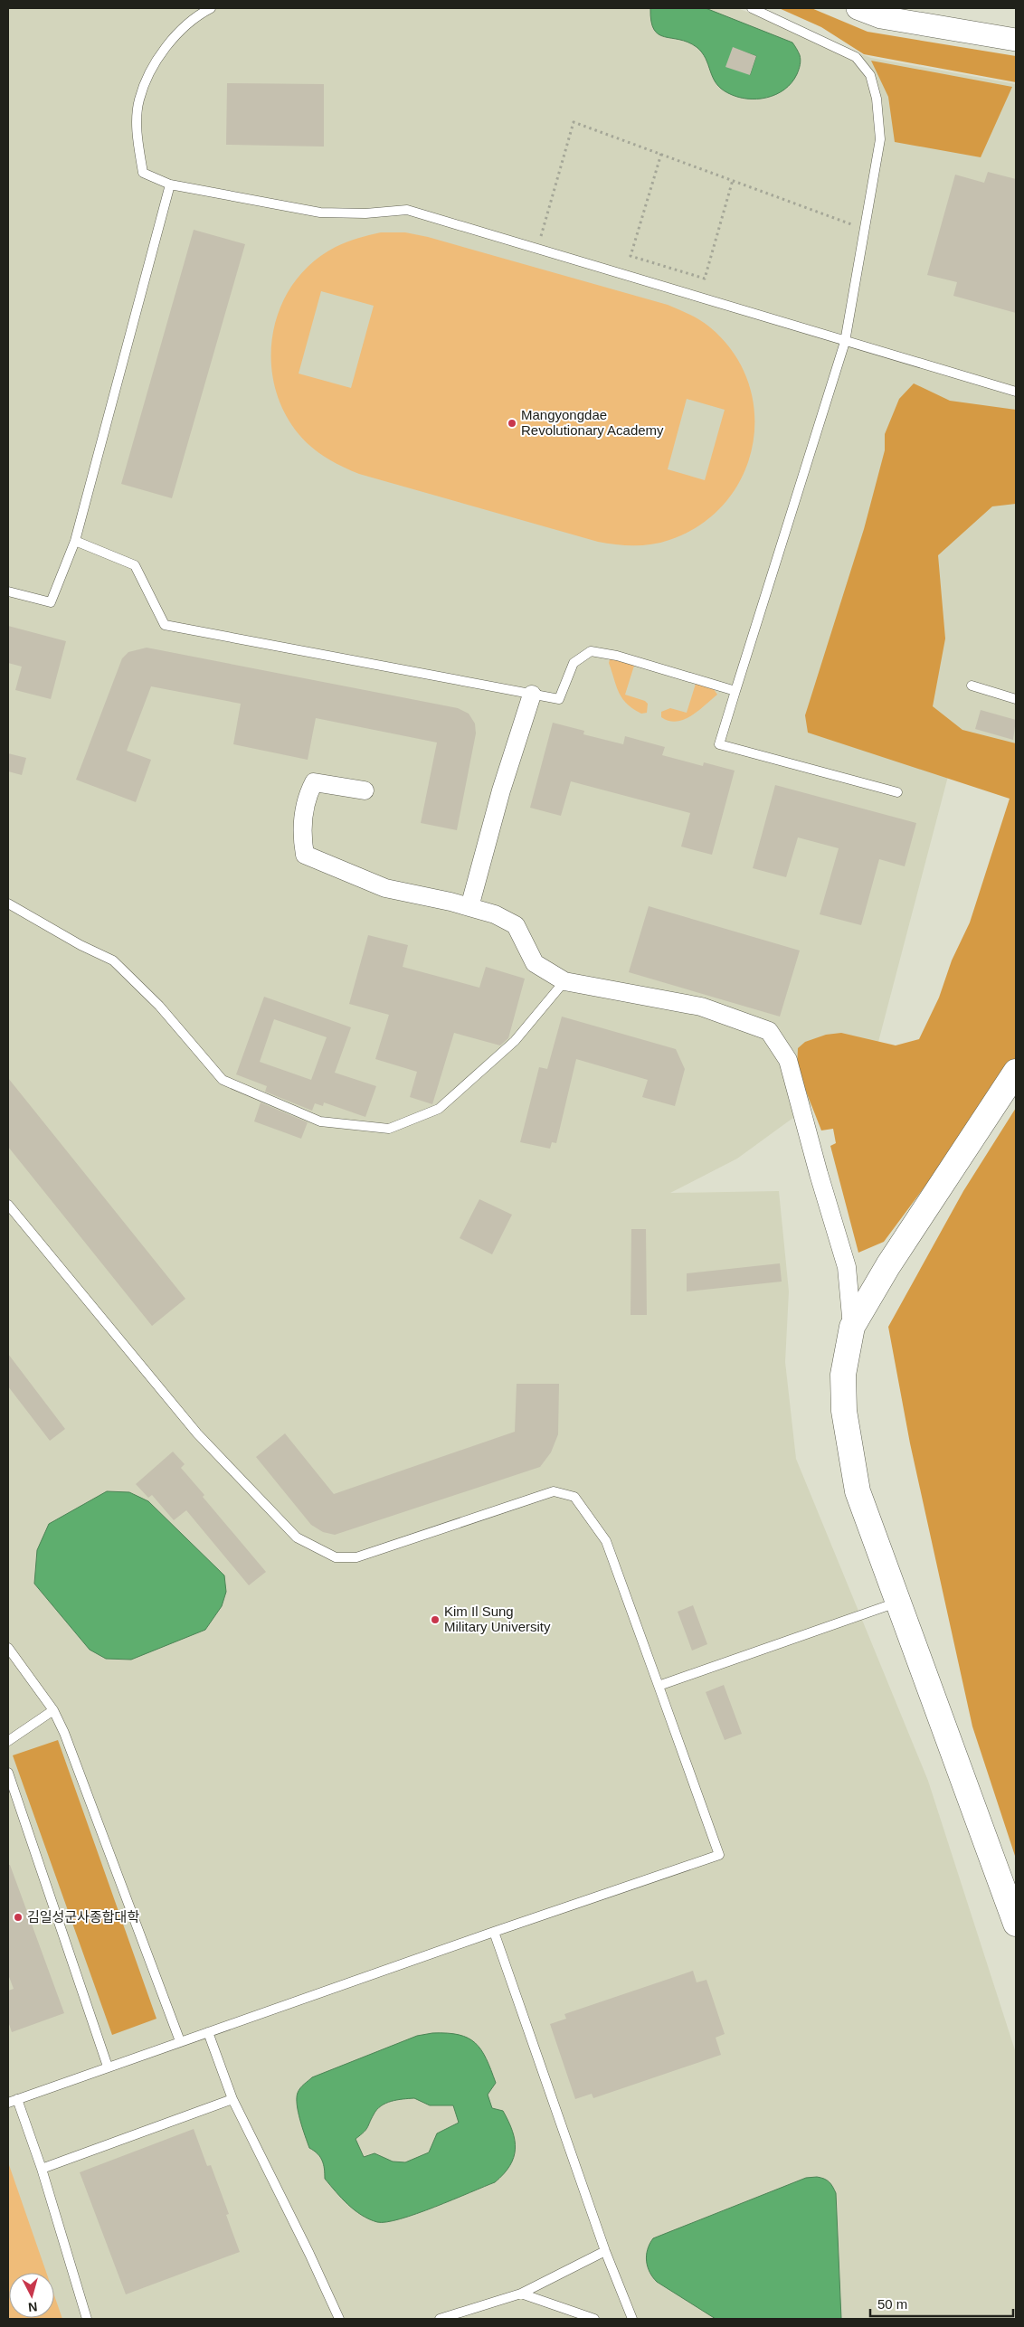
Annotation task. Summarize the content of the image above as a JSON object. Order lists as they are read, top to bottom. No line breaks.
{"places":["Mangyongdae Revolutionary Academy","Kim Il Sung Military University","김일성군사종합대학"],"scale_bar":"50 m","north":"bottom"}
